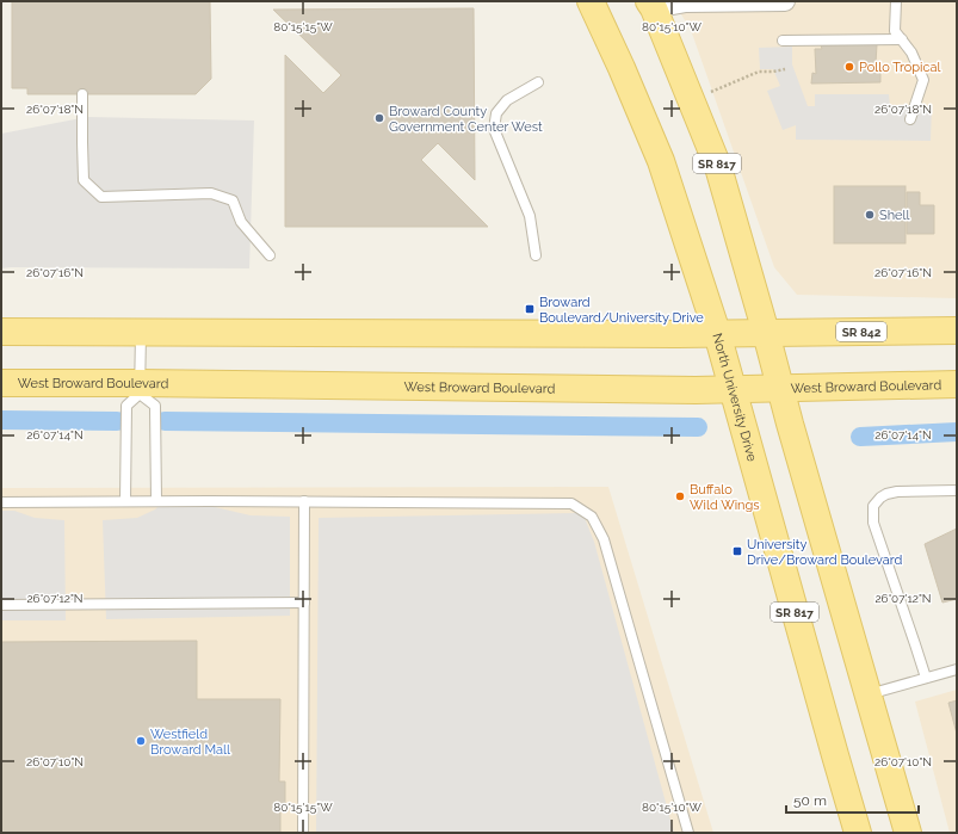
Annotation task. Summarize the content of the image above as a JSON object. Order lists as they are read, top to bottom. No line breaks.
{"streets":{"main road":["SR 817","SR 842","West Broward Boulevard","North University Drive"]},"crossings":[["SR 817","SR 842"],["SR 817","West Broward Boulevard"],["SR 842","North University Drive"],["West Broward Boulevard","North University Drive"]],"places":{"other":["Pollo Tropical","Broward County Government Center West","Shell","Buffalo Wild Wings","Westfield Broward Mall"],"transit":["Broward Boulevard/University Drive","University Drive/Broward Boulevard"]},"scale_bar":"50 m","coordinates":["80°15'15\"W","80°15'10\"W","26°07'18\"N","26°07'16\"N","26°07'14\"N","26°07'12\"N","26°07'10\"N"]}
